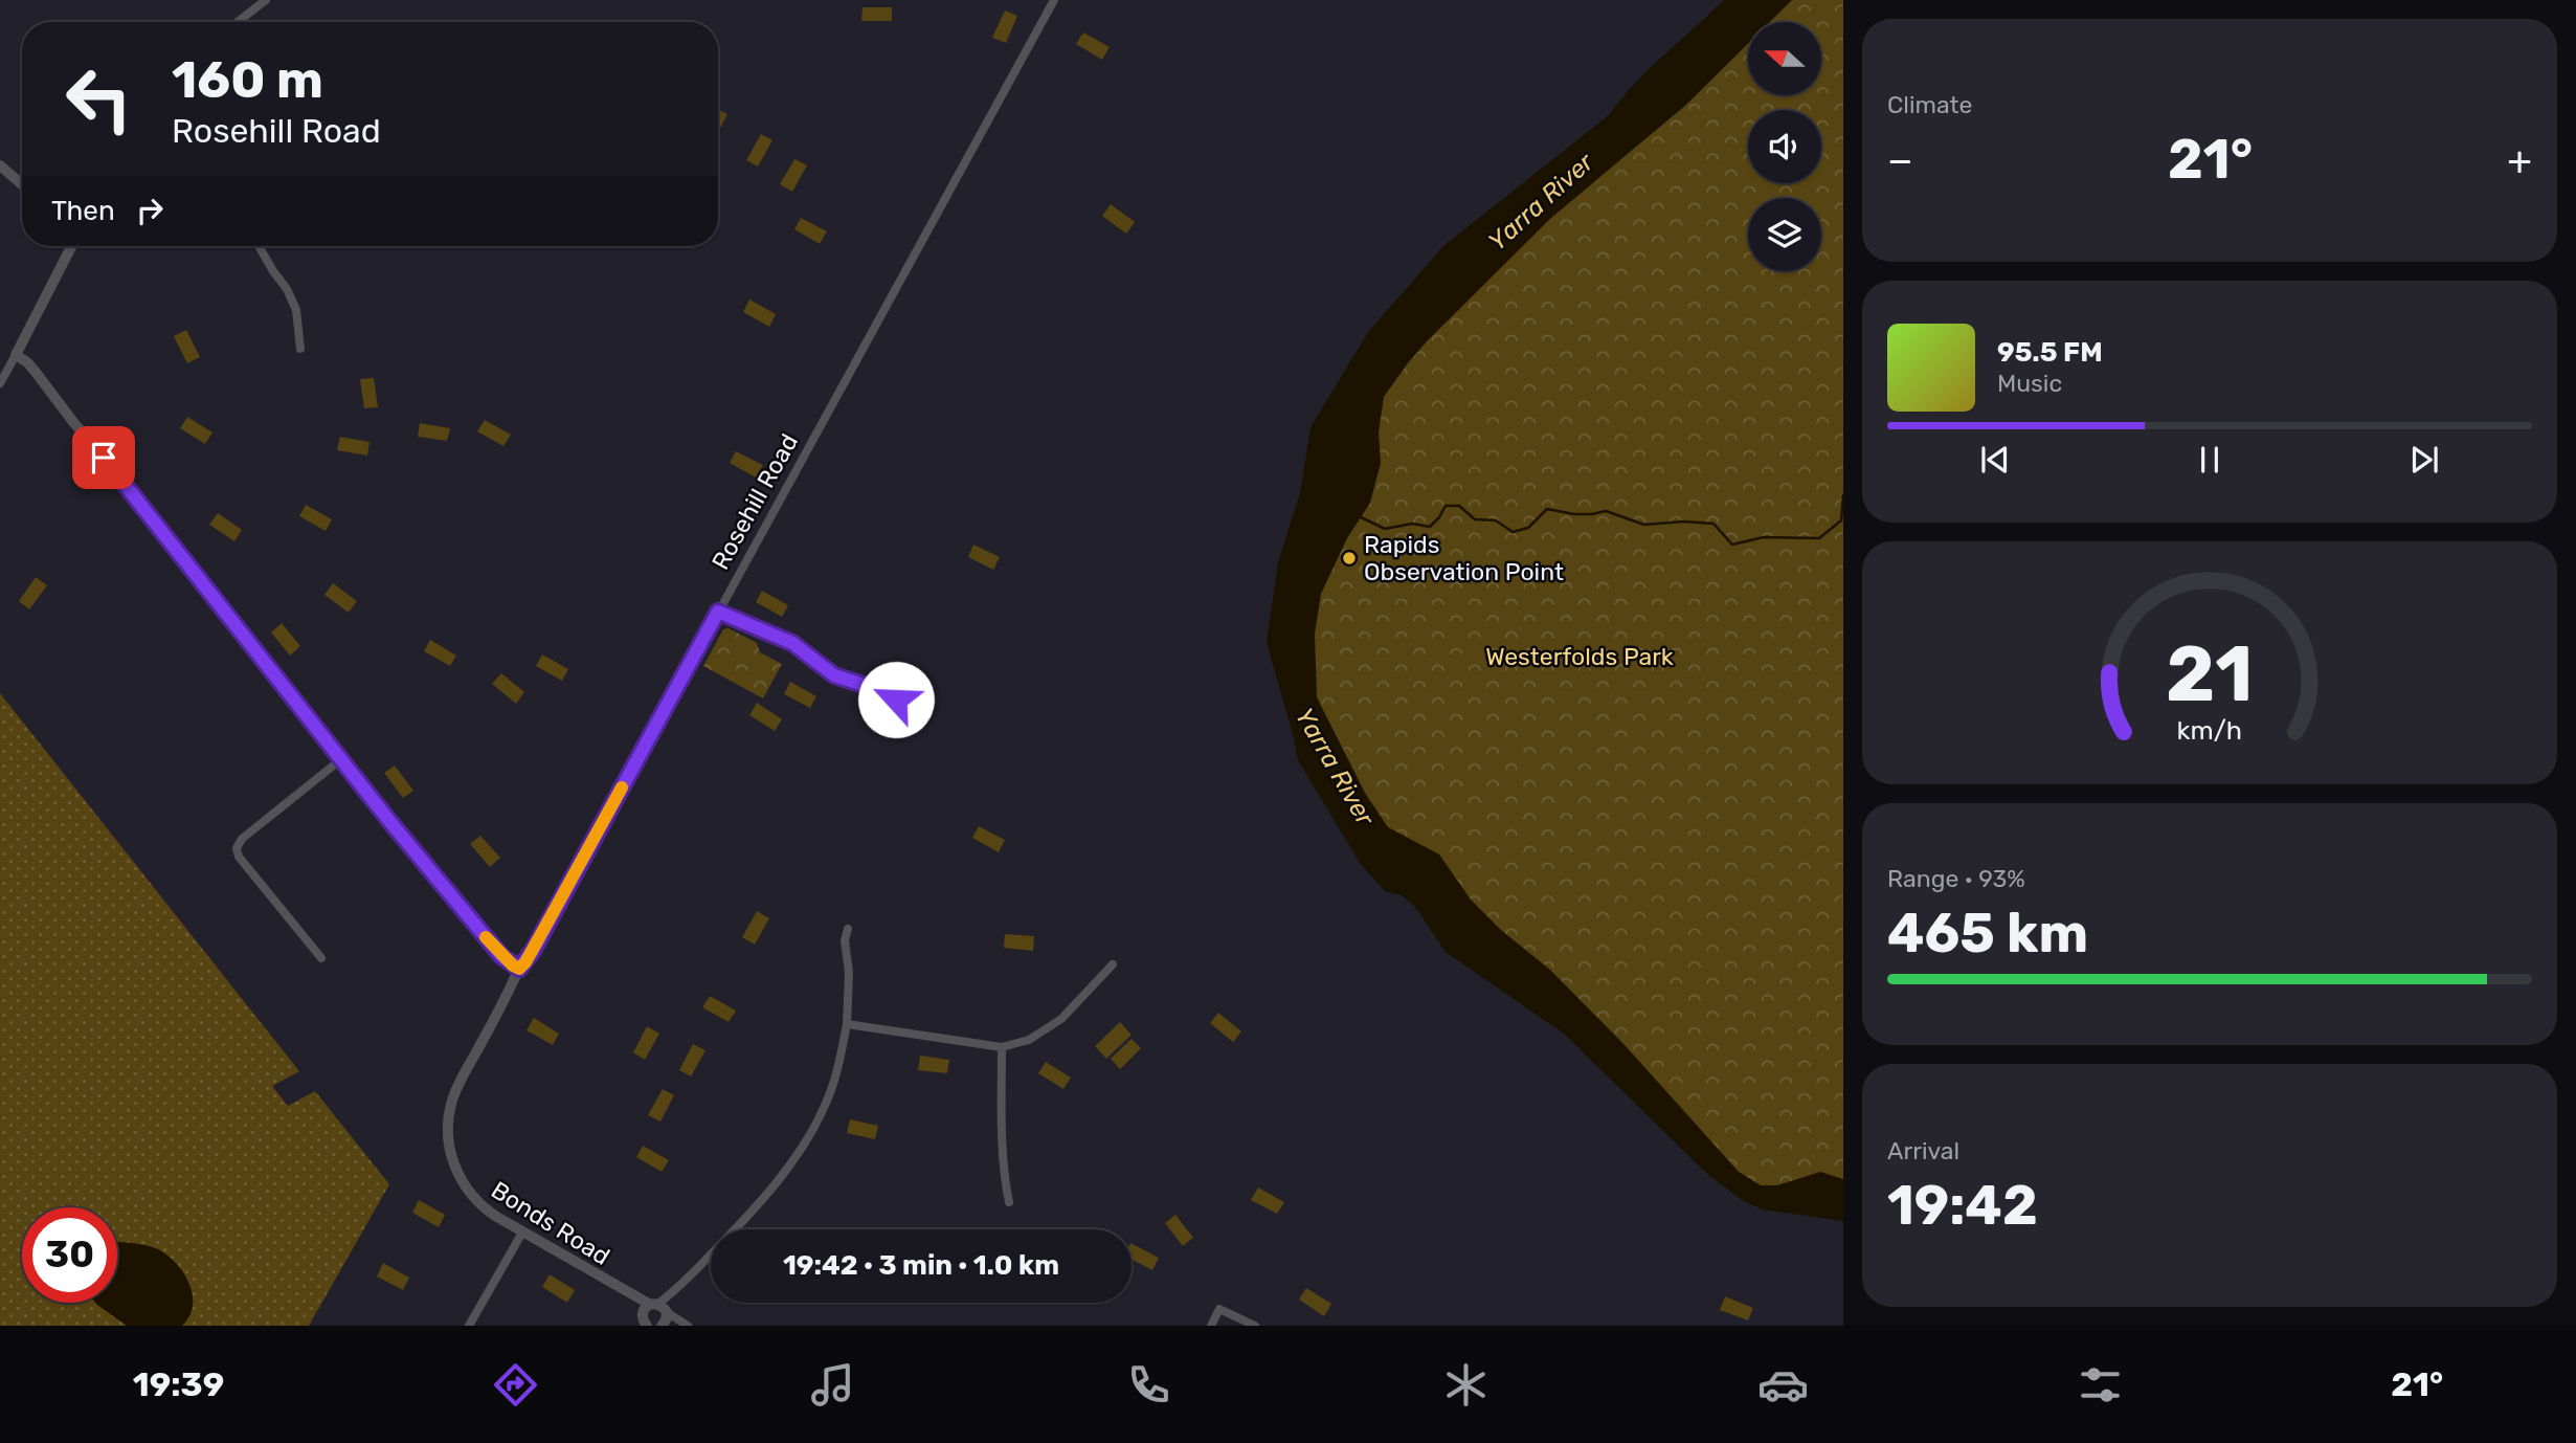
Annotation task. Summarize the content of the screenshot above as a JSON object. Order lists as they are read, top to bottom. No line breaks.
{"streets":{"street":["Rosehill Road","Bonds Road"]},"crossings":[["Rosehill Road","Bonds Road"]],"water":["Yarra River"],"parks":["Westerfolds Park"],"places":["Rapids Observation Point"],"north":"left","page":{"tile":["Climate",["Range · 93%","465 km"],["Arrival","19:42"]],"turn":["160 m","Rosehill Road"],"heat":["−","21°","+"],"then":"Then","song":["95.5 FM","Music"],"limit":"30","trip":"19:42 · 3 min · 1.0 km","tabs":["19:39","21°"],"gauge":["21","km/h"]}}
